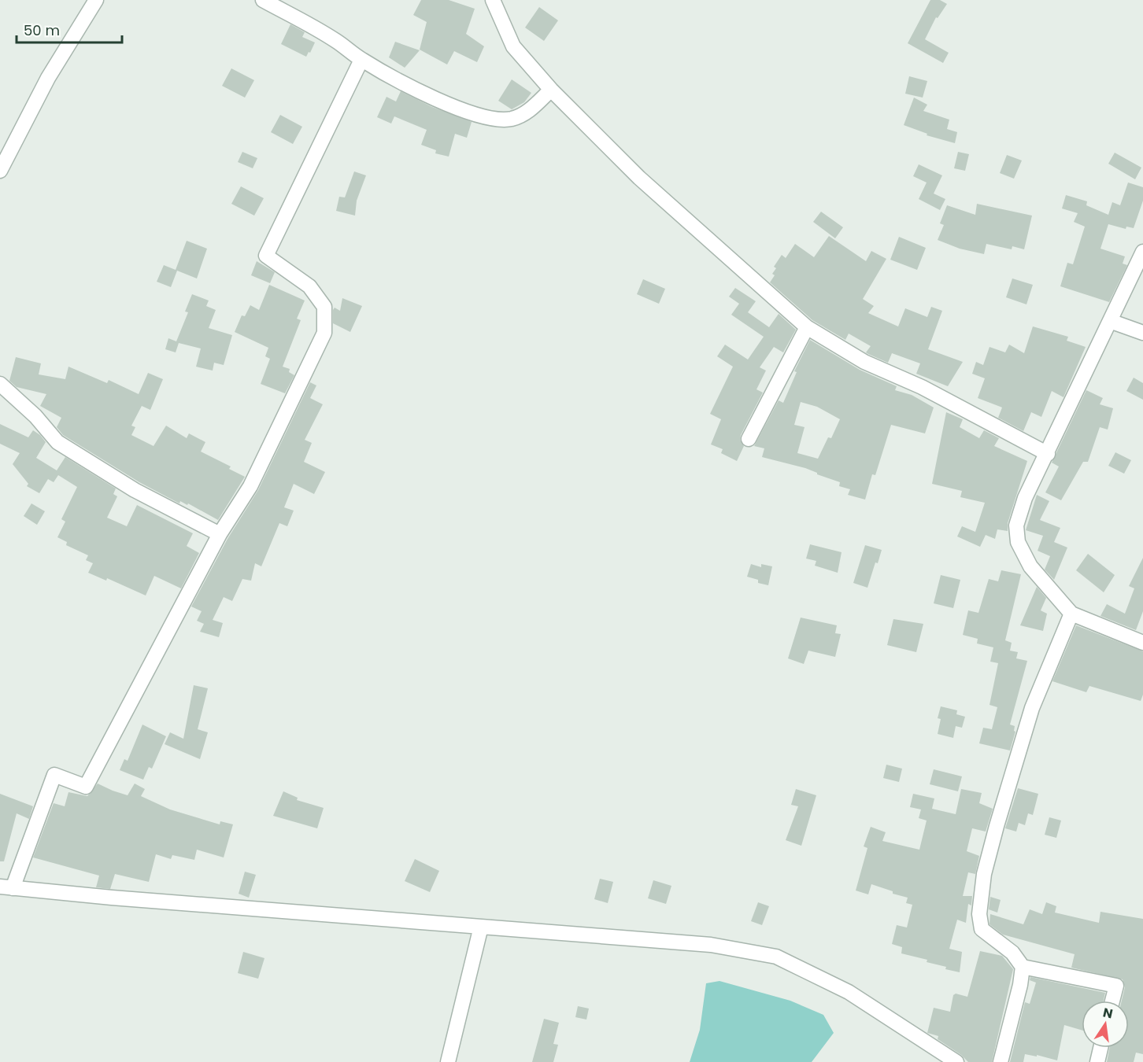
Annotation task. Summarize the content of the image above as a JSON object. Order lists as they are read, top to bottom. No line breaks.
{"scale_bar":"50 m","north":"top"}
